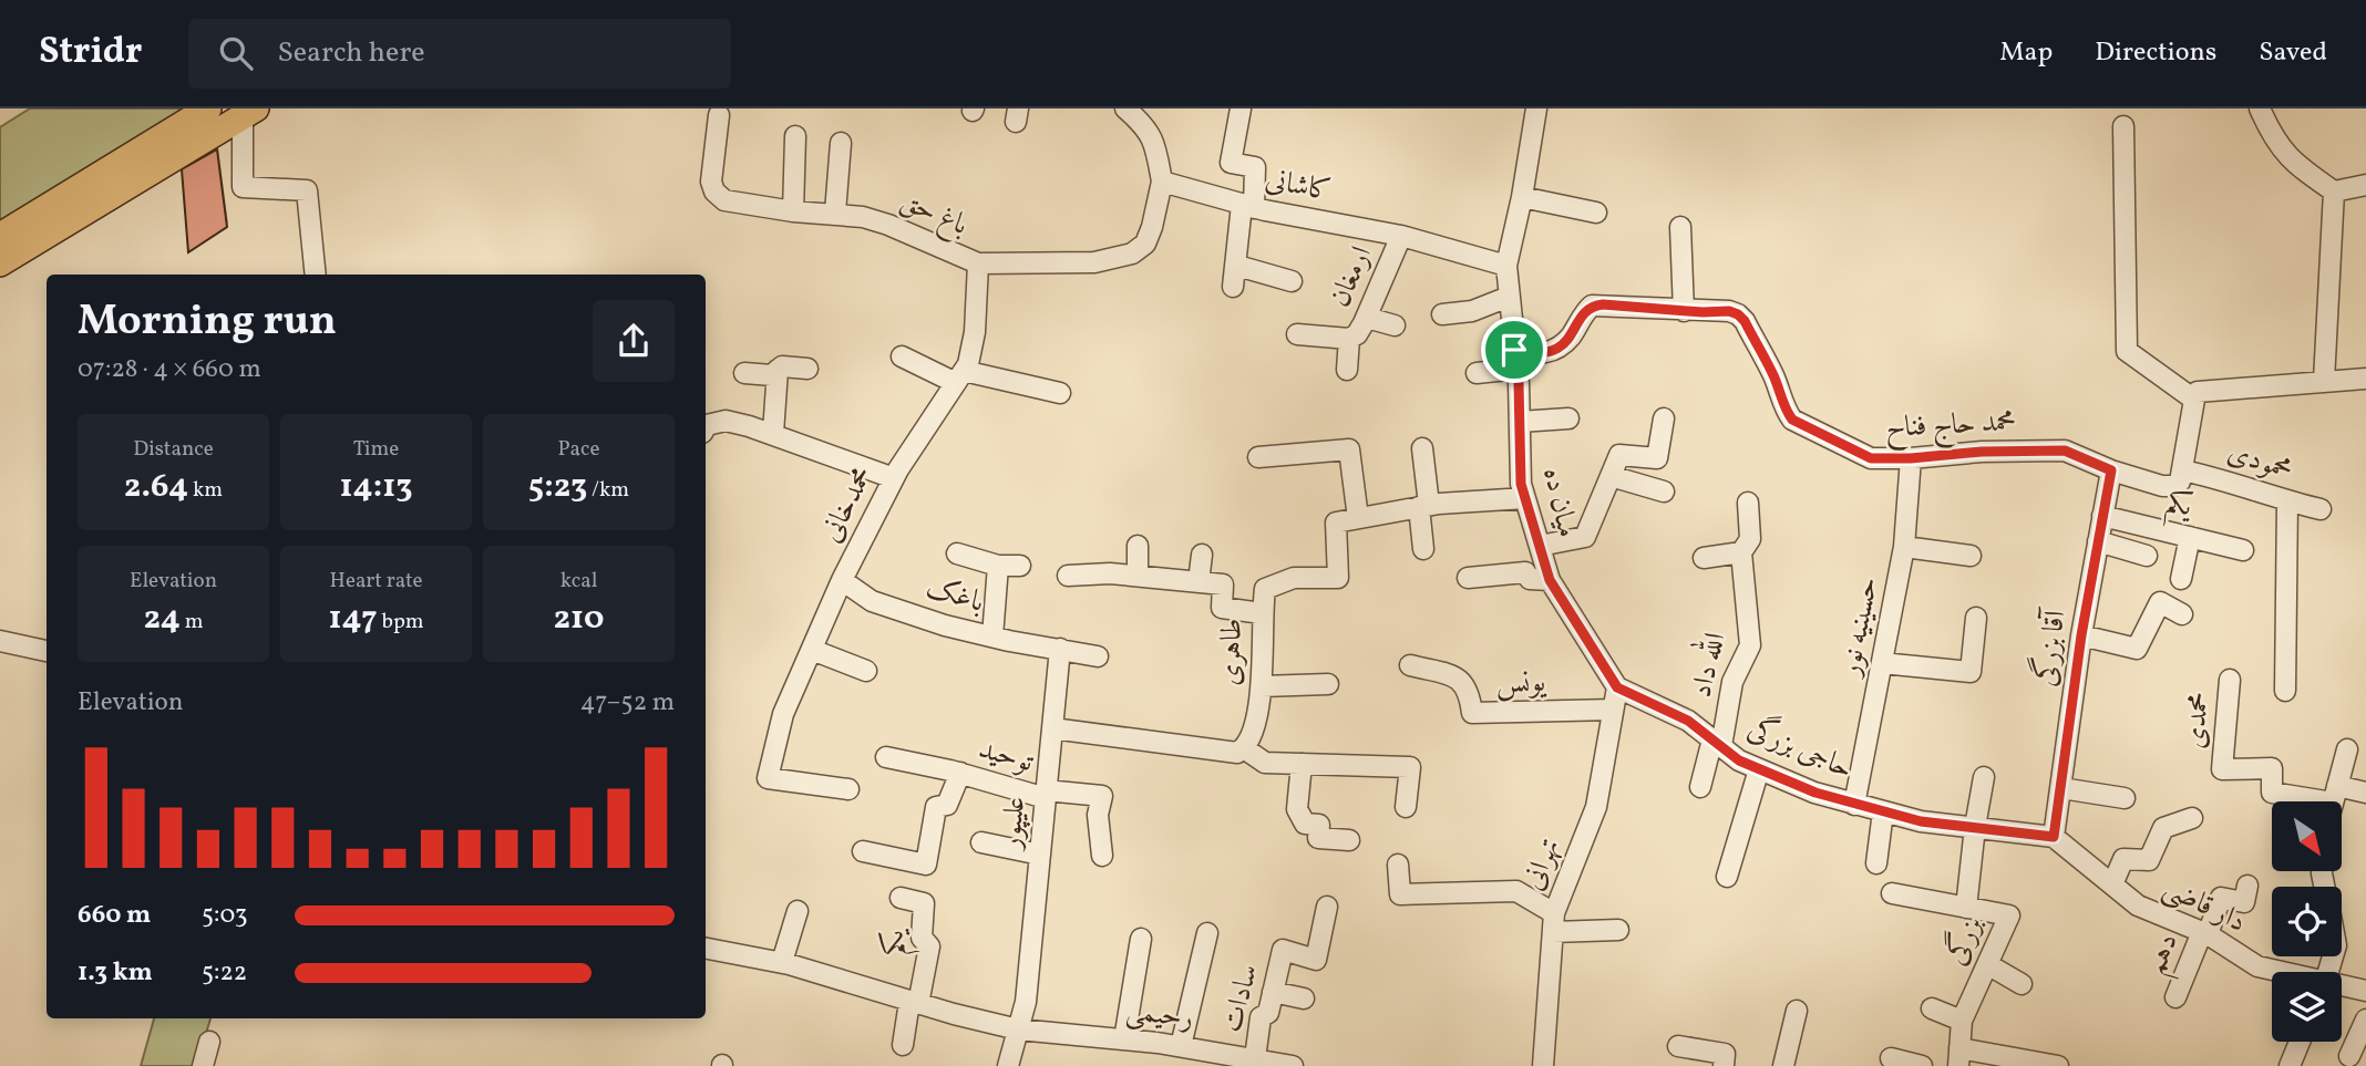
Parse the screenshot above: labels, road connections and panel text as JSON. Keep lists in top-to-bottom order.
{
  "streets": {
    "street": [
      "کاشانی",
      "باغ حق",
      "ارمغان",
      "محمد حاج فناح",
      "محمودی",
      "میان ده",
      "محمدخانی",
      "یکم",
      "باغک",
      "حسینیه نور",
      "آقا بزرگی",
      "طاهری",
      "الله داد",
      "یونس",
      "محمدی",
      "حاجی بزرگی",
      "توحید",
      "علیپور",
      "تهرانی",
      "دار قاضی",
      "بزرگی",
      "دهم",
      "سادات",
      "رحیمی"
    ]
  },
  "crossings": [
    ["کاشانی", "باغ حق"],
    ["کاشانی", "ارمغان"],
    ["کاشانی", "میان ده"],
    ["باغ حق", "محمدخانی"],
    ["محمد حاج فناح", "محمودی"],
    ["محمد حاج فناح", "میان ده"],
    ["محمد حاج فناح", "حسینیه نور"],
    ["محمد حاج فناح", "آقا بزرگی"],
    ["میان ده", "حاجی بزرگی"],
    ["میان ده", "تهرانی"],
    ["محمدخانی", "باغک"],
    ["یکم", "آقا بزرگی"],
    ["باغک", "علیپور"],
    ["حسینیه نور", "حاجی بزرگی"],
    ["آقا بزرگی", "حاجی بزرگی"],
    ["آقا بزرگی", "دار قاضی"],
    ["الله داد", "حاجی بزرگی"],
    ["یونس", "تهرانی"],
    ["حاجی بزرگی", "تهرانی"],
    ["حاجی بزرگی", "دار قاضی"],
    ["حاجی بزرگی", "بزرگی"],
    ["توحید", "علیپور"],
    ["علیپور", "رحیمی"],
    ["دار قاضی", "دهم"],
    ["سادات", "رحیمی"]
  ],
  "north": "bottom right",
  "page": {
    "header": "Stridr",
    "search": "Search here",
    "nav": ["Map", "Directions", "Saved"],
    "heading": ["Morning run", "07:28 · 4 × 660 m"],
    "stats": [
      ["Distance", "2.64 km"],
      ["Time", "14:13"],
      ["Pace", "5:23 /km"],
      ["Elevation", "24 m"],
      ["Heart rate", "147 bpm"],
      ["kcal", "210"]
    ],
    "chart": ["Elevation", "47–52 m"],
    "list": [
      {
        "name": "660 m",
        "note": "5:03"
      },
      {
        "name": "1.3 km",
        "note": "5:22"
      }
    ]
  }
}
